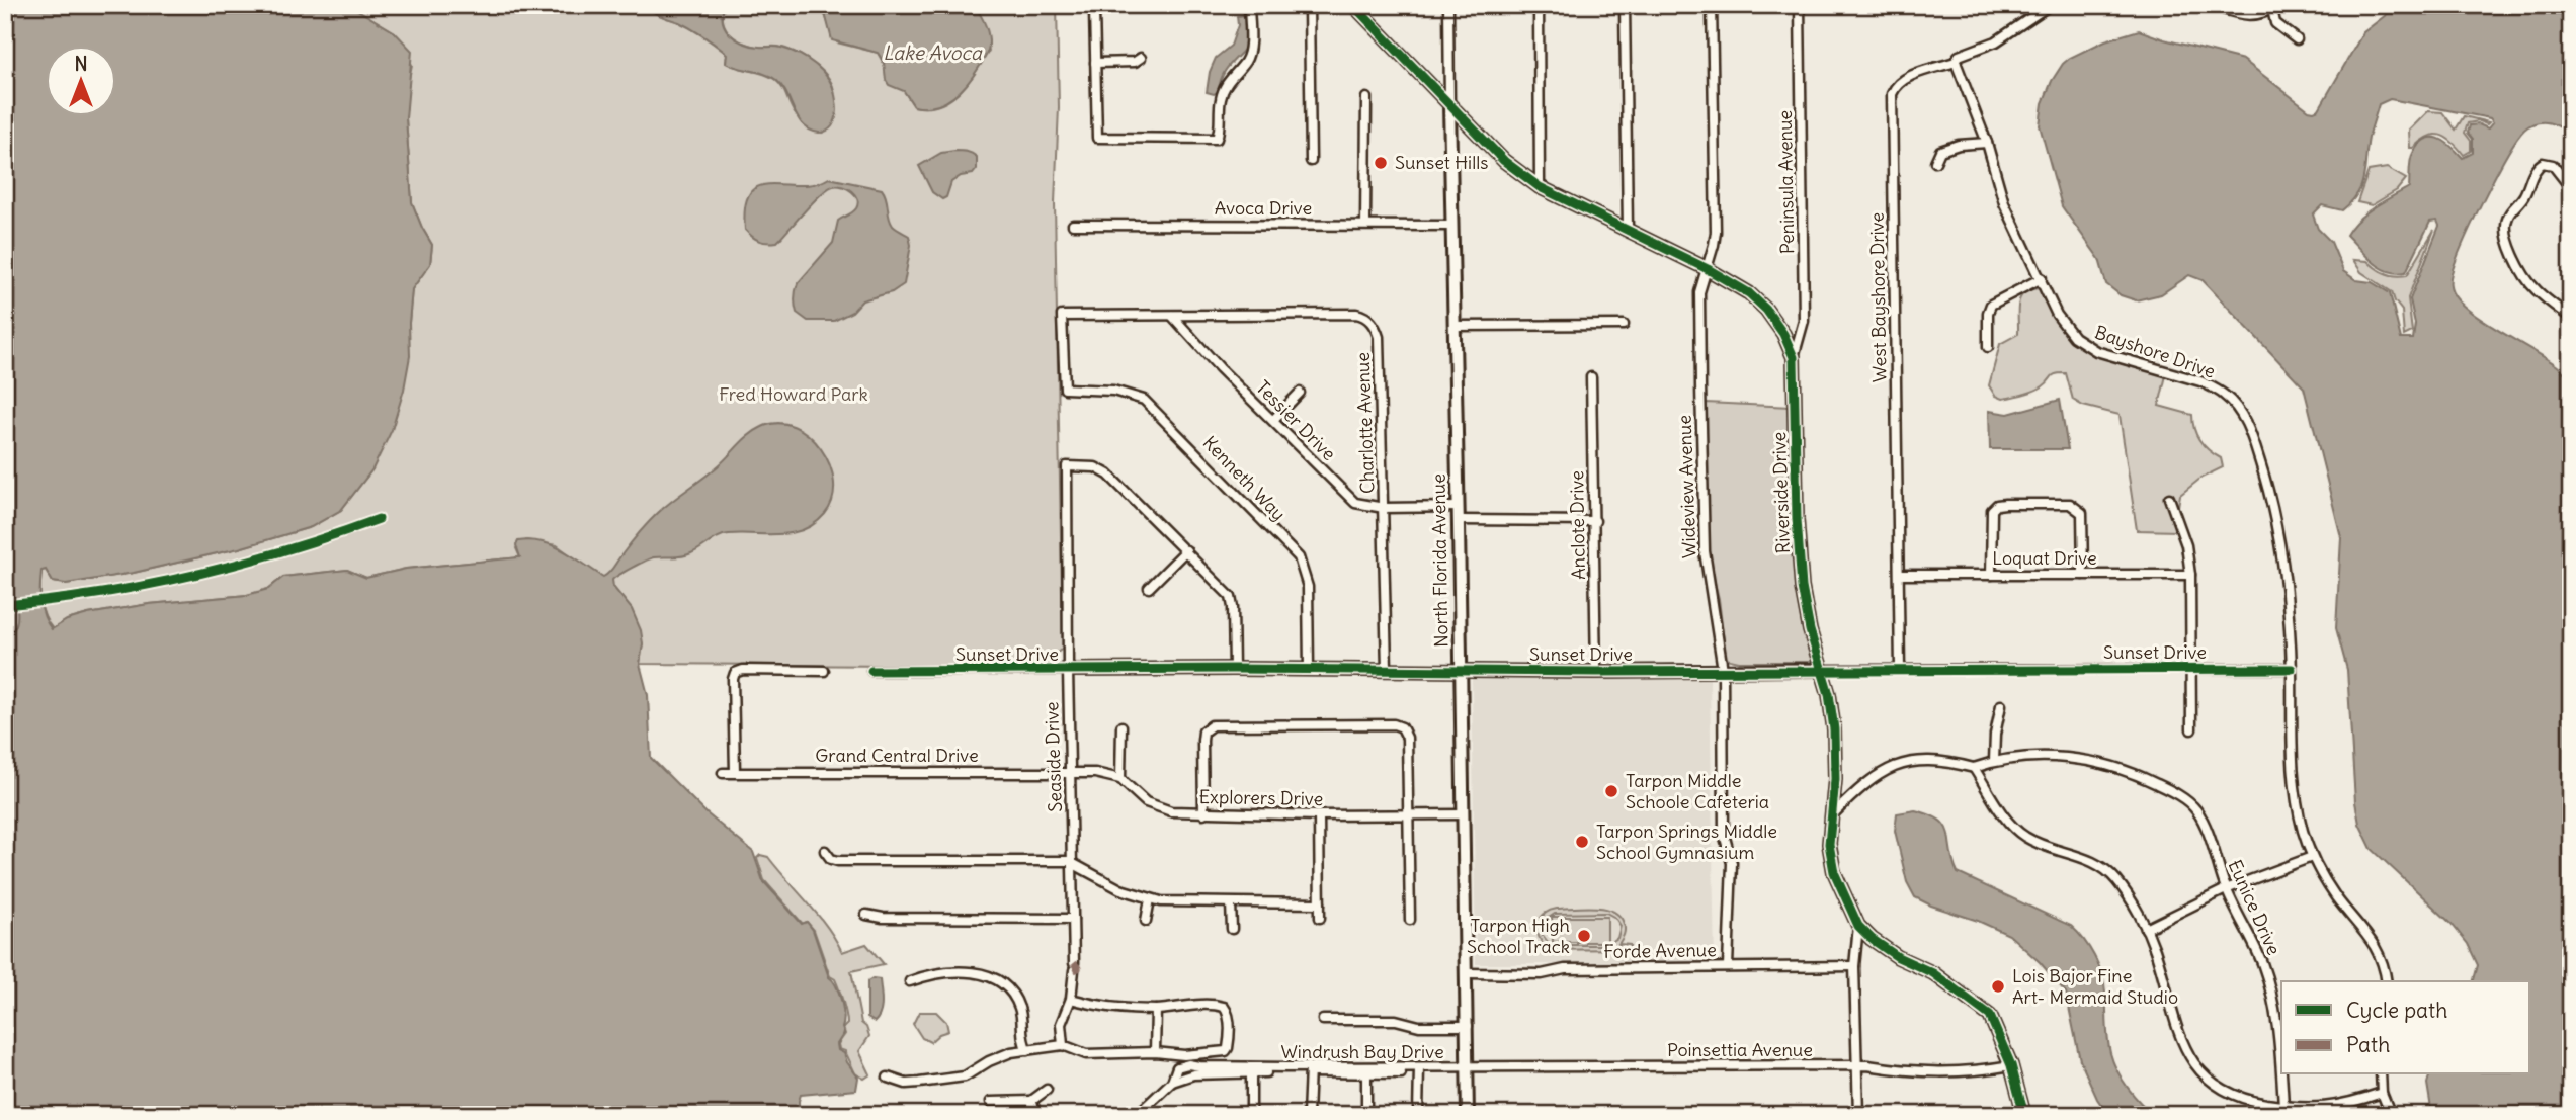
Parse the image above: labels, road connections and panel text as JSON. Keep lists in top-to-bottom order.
{
  "streets": {
    "street": [
      "Peninsula Avenue",
      "Avoca Drive",
      "West Bayshore Drive",
      "Bayshore Drive",
      "Tessier Drive",
      "Charlotte Avenue",
      "Kenneth Way",
      "Wideview Avenue",
      "Riverside Drive",
      "Anclote Drive",
      "Loquat Drive",
      "North Florida Avenue",
      "Sunset Drive",
      "Grand Central Drive",
      "Seaside Drive",
      "Explorers Drive",
      "Eunice Drive",
      "Forde Avenue",
      "Poinsettia Avenue",
      "Windrush Bay Drive"
    ]
  },
  "crossings": [
    ["Peninsula Avenue", "Riverside Drive"],
    ["Avoca Drive", "North Florida Avenue"],
    ["West Bayshore Drive", "Bayshore Drive"],
    ["West Bayshore Drive", "Loquat Drive"],
    ["West Bayshore Drive", "Sunset Drive"],
    ["Bayshore Drive", "Sunset Drive"],
    ["Tessier Drive", "Charlotte Avenue"],
    ["Tessier Drive", "North Florida Avenue"],
    ["Charlotte Avenue", "Kenneth Way"],
    ["Charlotte Avenue", "Sunset Drive"],
    ["Kenneth Way", "Sunset Drive"],
    ["Wideview Avenue", "Riverside Drive"],
    ["Wideview Avenue", "Sunset Drive"],
    ["Wideview Avenue", "Forde Avenue"],
    ["Riverside Drive", "North Florida Avenue"],
    ["Riverside Drive", "Sunset Drive"],
    ["Riverside Drive", "Poinsettia Avenue"],
    ["Anclote Drive", "Sunset Drive"],
    ["North Florida Avenue", "Sunset Drive"],
    ["North Florida Avenue", "Explorers Drive"],
    ["North Florida Avenue", "Forde Avenue"],
    ["North Florida Avenue", "Poinsettia Avenue"],
    ["North Florida Avenue", "Windrush Bay Drive"],
    ["Sunset Drive", "Seaside Drive"],
    ["Grand Central Drive", "Seaside Drive"],
    ["Poinsettia Avenue", "Windrush Bay Drive"]
  ],
  "water": ["Lake Avoca"],
  "parks": ["Fred Howard Park"],
  "places": [
    "Sunset Hills",
    "Tarpon Middle Schoole Cafeteria",
    "Tarpon Springs Middle School Gymnasium",
    "Tarpon High School Track",
    "Lois Bajor Fine Art- Mermaid Studio"
  ],
  "legend": ["Cycle path", "Path"],
  "north": "top"
}
